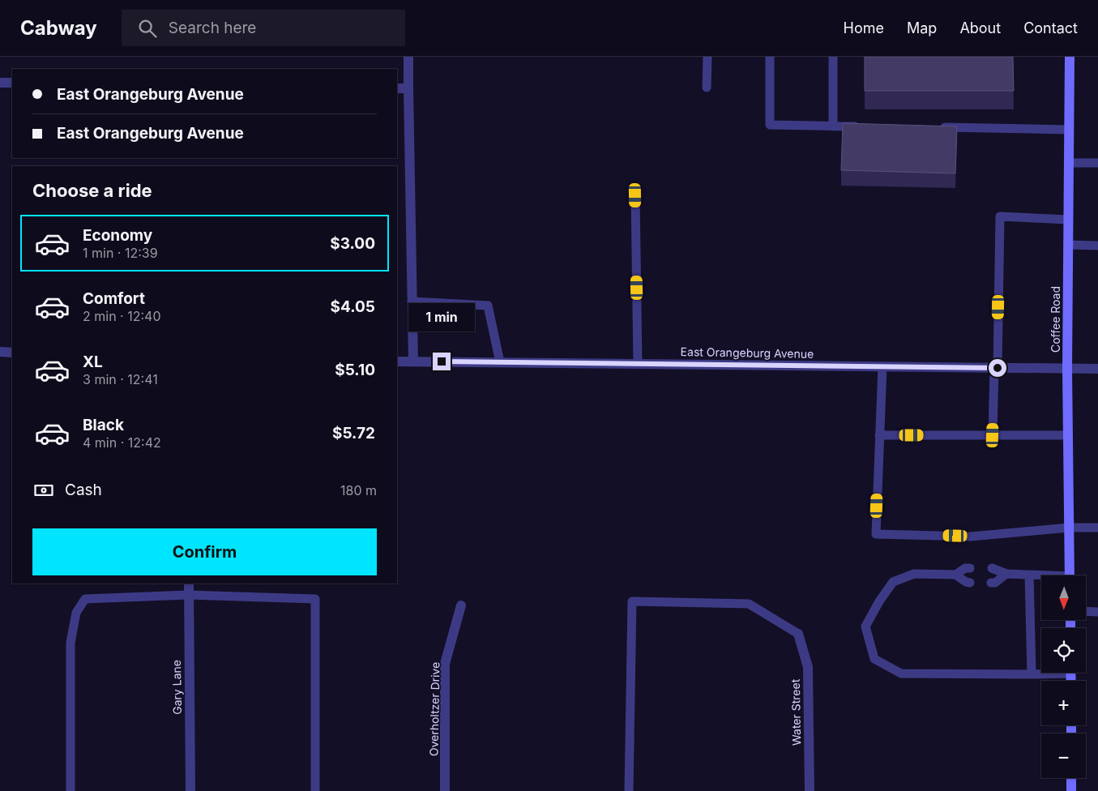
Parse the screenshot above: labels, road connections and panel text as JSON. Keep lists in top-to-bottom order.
{
  "streets": {
    "main road": ["Coffee Road"],
    "street": [
      "East Orangeburg Avenue",
      "Gary Lane",
      "Overholtzer Drive",
      "Water Street"
    ]
  },
  "crossings": [
    ["Coffee Road", "East Orangeburg Avenue"]
  ],
  "north": "bottom",
  "page": {
    "header": "Cabway",
    "search": "Search here",
    "nav": [
      "Home",
      "Map",
      "About",
      "Contact"
    ],
    "banner": ["East Orangeburg Avenue", "East Orangeburg Avenue"],
    "heading": "Choose a ride",
    "list": [
      {
        "name": "Economy",
        "note": "1 min · 12:39",
        "value": "$3.00"
      },
      {
        "name": "Comfort",
        "note": "2 min · 12:40",
        "value": "$4.05"
      },
      {
        "name": "XL",
        "note": "3 min · 12:41",
        "value": "$5.10"
      },
      {
        "name": "Black",
        "note": "4 min · 12:42",
        "value": "$5.72"
      }
    ],
    "bubble": "1 min",
    "pay": ["Cash", "180 m"],
    "buttons": "Confirm",
    "map_buttons": ["+", "−"]
  }
}
